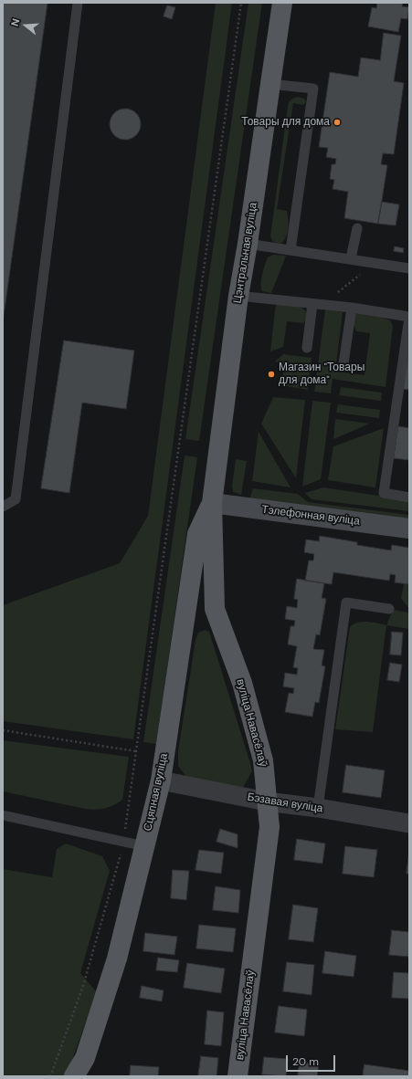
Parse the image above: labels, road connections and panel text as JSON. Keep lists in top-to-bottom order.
{
  "streets": {
    "main road": ["Цэнтральная вуліца", "вуліца Навасёлаў", "Сцяпная вуліца"],
    "street": ["Тэлефонная вуліца", "Бэзавая вуліца"]
  },
  "crossings": [
    ["Цэнтральная вуліца", "Тэлефонная вуліца"],
    ["Цэнтральная вуліца", "вуліца Навасёлаў"],
    ["Цэнтральная вуліца", "Сцяпная вуліца"],
    ["Тэлефонная вуліца", "вуліца Навасёлаў"],
    ["Тэлефонная вуліца", "Сцяпная вуліца"],
    ["вуліца Навасёлаў", "Сцяпная вуліца"],
    ["вуліца Навасёлаў", "Бэзавая вуліца"],
    ["Сцяпная вуліца", "Бэзавая вуліца"]
  ],
  "places": ["Товары для дома", "Магазин \"Товары для дома\""],
  "scale_bar": "20 m",
  "north": "left"
}
